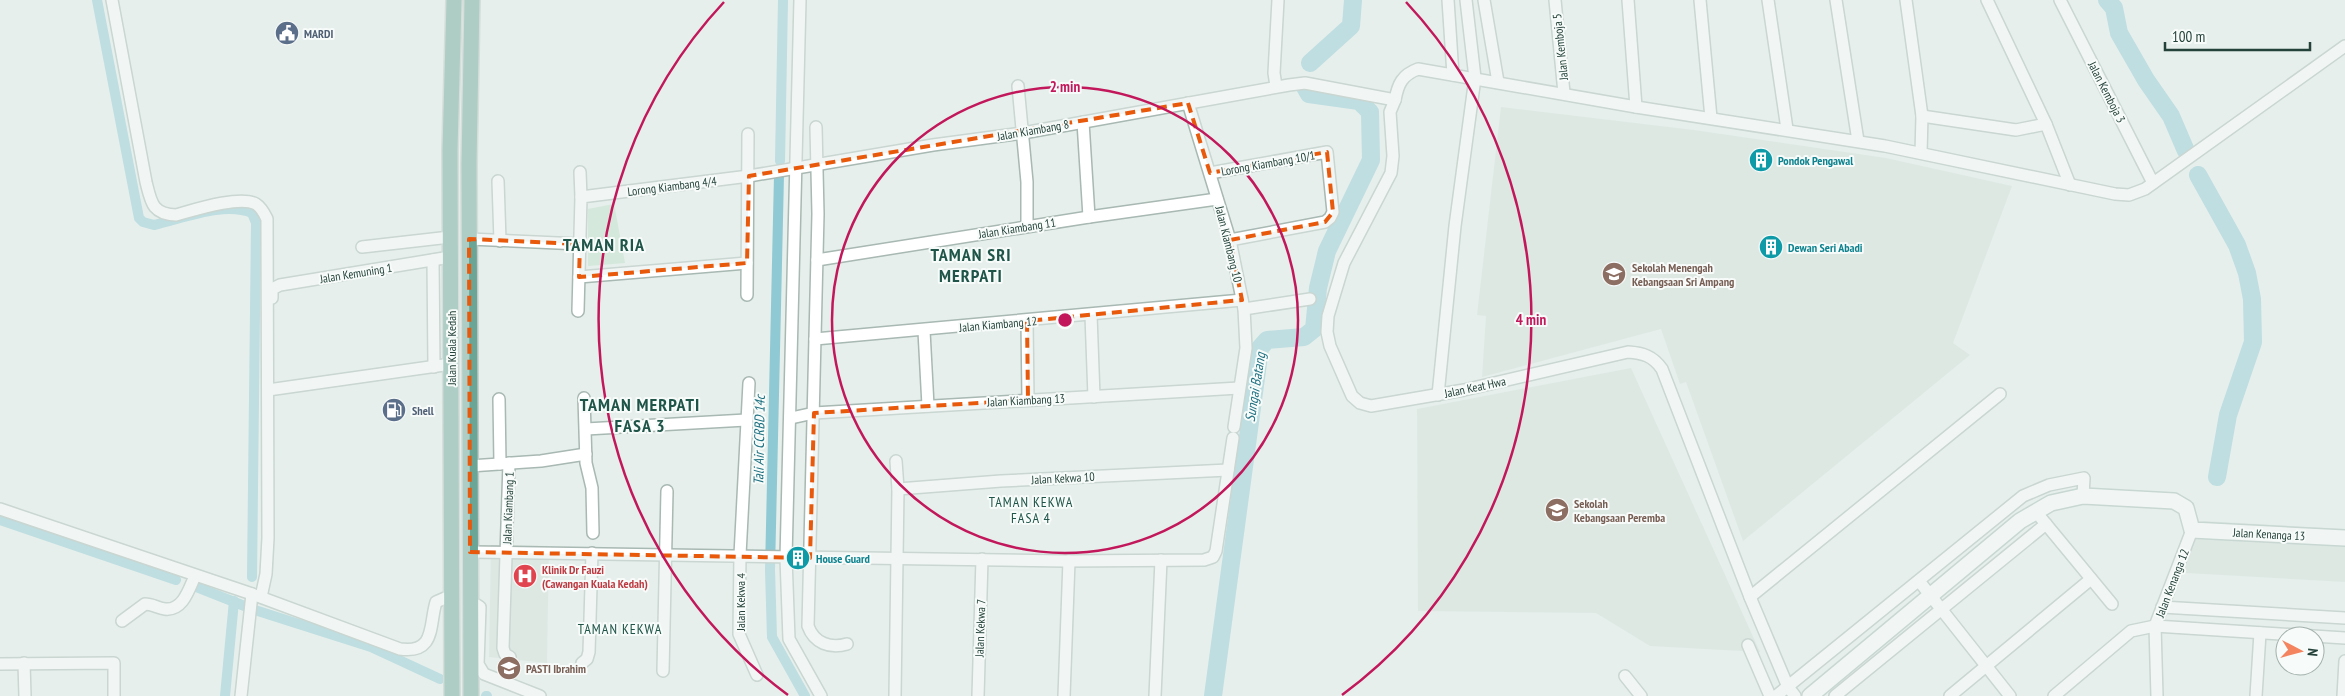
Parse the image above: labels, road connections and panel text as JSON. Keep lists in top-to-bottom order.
{
  "streets": {
    "main road": ["Jalan Kuala Kedah"],
    "street": [
      "Jalan Kemboja 5",
      "Jalan Kemboja 3",
      "Jalan Kiambang 8",
      "Lorong Kiambang 10/1",
      "Lorong Kiambang 4/4",
      "Jalan Kiambang 11",
      "Jalan Kiambang 10",
      "Jalan Kemuning 1",
      "Jalan Kiambang 12",
      "Jalan Keat Hwa",
      "Jalan Kiambang 13",
      "Jalan Kekwa 10",
      "Jalan Kiambang 1",
      "Jalan Kenanga 13",
      "Jalan Kenanga 12",
      "Jalan Kekwa 4",
      "Jalan Kekwa 7"
    ]
  },
  "crossings": [
    ["Jalan Kiambang 8", "Lorong Kiambang 4/4"],
    ["Jalan Kiambang 8", "Jalan Kiambang 10"],
    ["Jalan Kiambang 8", "Jalan Keat Hwa"],
    ["Lorong Kiambang 10/1", "Jalan Kiambang 10"],
    ["Jalan Kiambang 11", "Jalan Kiambang 10"],
    ["Jalan Kiambang 10", "Jalan Kiambang 12"],
    ["Jalan Kiambang 10", "Jalan Kiambang 13"],
    ["Jalan Kiambang 10", "Jalan Kekwa 10"],
    ["Jalan Kemuning 1", "Jalan Kuala Kedah"],
    ["Jalan Kenanga 13", "Jalan Kenanga 12"]
  ],
  "districts": [
    "TAMAN RIA",
    "TAMAN SRI MERPATI",
    "TAMAN MERPATI FASA 3",
    "TAMAN KEKWA FASA 4",
    "TAMAN KEKWA"
  ],
  "water": ["Sungai Batang", "Tali Air CCRBD 14c"],
  "places": {
    "public building": ["MARDI"],
    "building": ["Pondok Pengawal", "Dewan Seri Abadi", "House Guard"],
    "school or university": ["Sekolah Menengah Kebangsaan Sri Ampang", "Sekolah Kebangsaan Peremba", "PASTI Ibrahim"],
    "fuel station": ["Shell"],
    "hospital": ["Klinik Dr Fauzi (Cawangan Kuala Kedah)"]
  },
  "scale_bar": "100 m",
  "north": "right",
  "rings": ["2 min", "4 min"]
}
